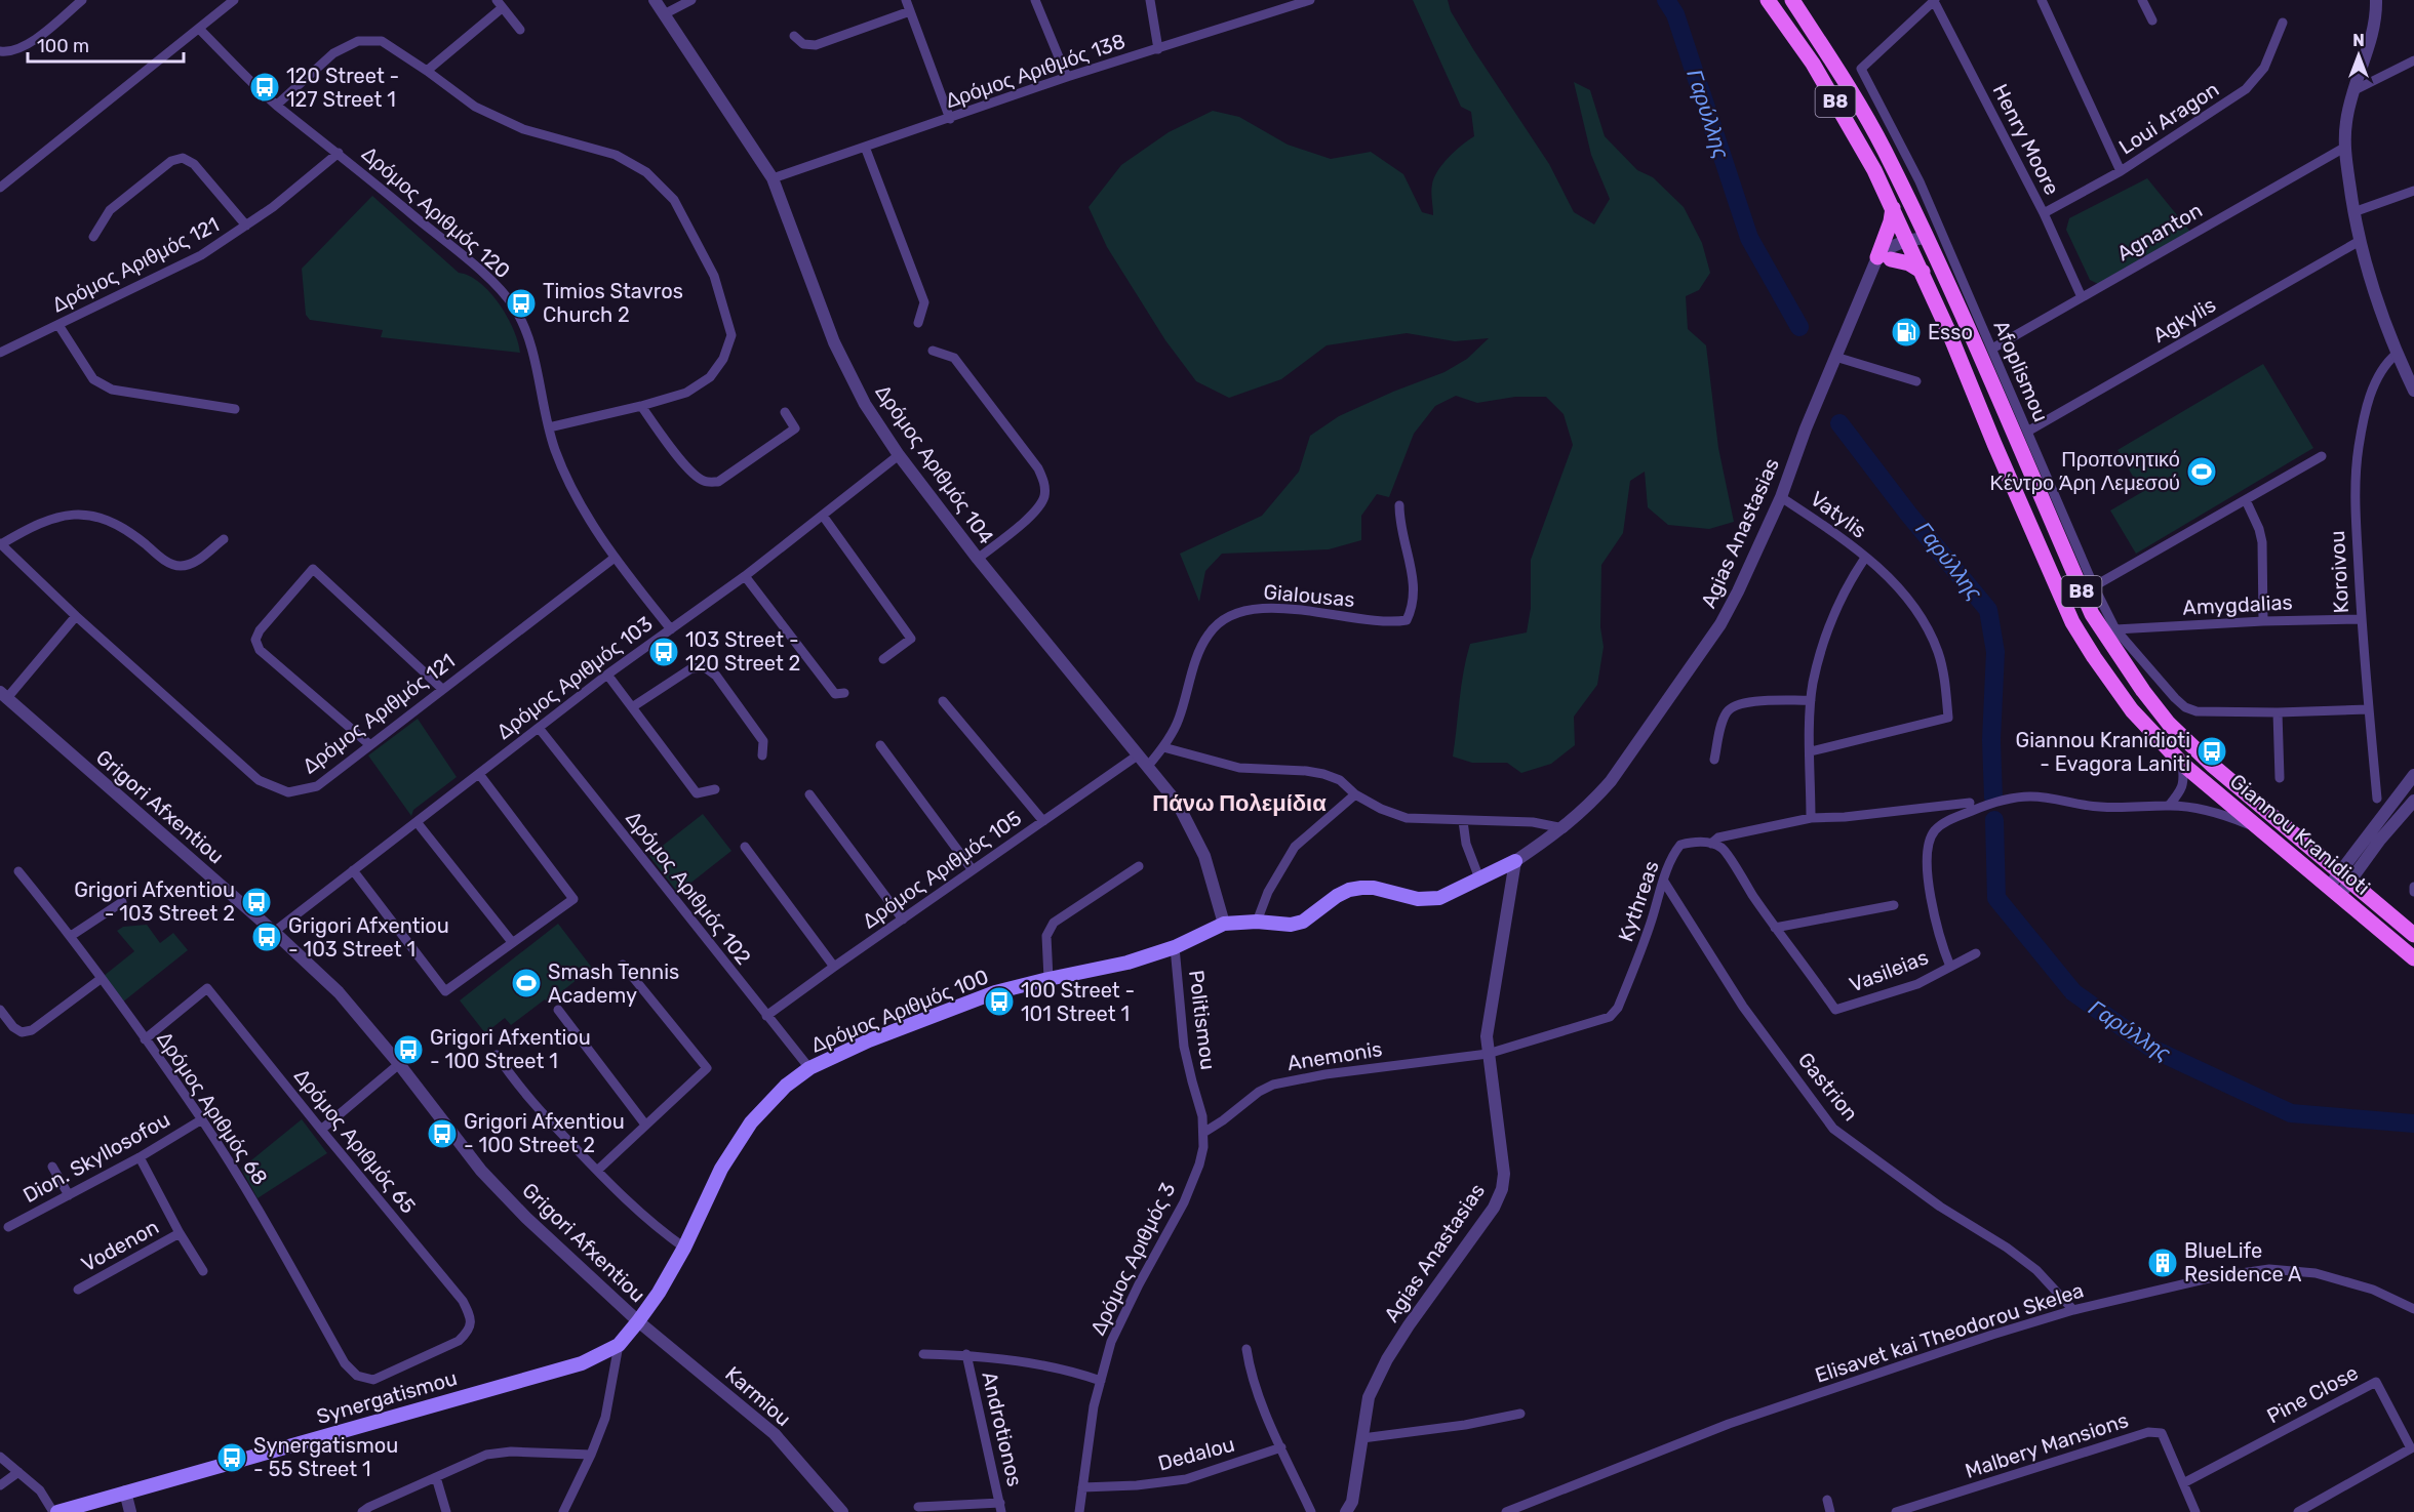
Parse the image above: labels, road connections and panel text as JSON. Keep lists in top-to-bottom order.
{
  "streets": {
    "main road": [
      "B8",
      "Agias Anastasias",
      "Giannou Kranidioti",
      "Δρόμος Αριθμός 100",
      "Synergatismou"
    ],
    "street": [
      "Δρόμος Αριθμός 138",
      "Loui Aragon",
      "Henry Moore",
      "Δρόμος Αριθμός 120",
      "Agnanton",
      "Δρόμος Αριθμός 121",
      "Agkylis",
      "Afoplismou",
      "Δρόμος Αριθμός 104",
      "Vatylis",
      "Koroivou",
      "Gialousas",
      "Amygdalias",
      "Δρόμος Αριθμός 103",
      "Grigori Afxentiou",
      "Δρόμος Αριθμός 105",
      "Δρόμος Αριθμός 102",
      "Kythreas",
      "Vasileias",
      "Politismou",
      "Anemonis",
      "Gastrion",
      "Δρόμος Αριθμός 68",
      "Δρόμος Αριθμός 65",
      "Dion. Skyllosofou",
      "Vodenon",
      "Δρόμος Αριθμός 3",
      "Elisavet kai Theodorou Skelea",
      "Pine Close",
      "Karmiou",
      "Androtionos",
      "Malbery Mansions",
      "Dedalou"
    ]
  },
  "crossings": [
    ["Δρόμος Αριθμός 138", "Δρόμος Αριθμός 104"],
    ["B8", "Giannou Kranidioti"],
    ["Loui Aragon", "Henry Moore"],
    ["Henry Moore", "Agnanton"],
    ["Henry Moore", "Afoplismou"],
    ["Δρόμος Αριθμός 120", "Δρόμος Αριθμός 121"],
    ["Δρόμος Αριθμός 120", "Δρόμος Αριθμός 103"],
    ["Agnanton", "Afoplismou"],
    ["Δρόμος Αριθμός 121", "Grigori Afxentiou"],
    ["Agkylis", "Afoplismou"],
    ["Afoplismou", "Koroivou"],
    ["Afoplismou", "Amygdalias"],
    ["Δρόμος Αριθμός 104", "Agias Anastasias"],
    ["Δρόμος Αριθμός 104", "Gialousas"],
    ["Δρόμος Αριθμός 104", "Δρόμος Αριθμός 103"],
    ["Δρόμος Αριθμός 104", "Δρόμος Αριθμός 105"],
    ["Δρόμος Αριθμός 104", "Δρόμος Αριθμός 100"],
    ["Vatylis", "Agias Anastasias"],
    ["Agias Anastasias", "Kythreas"],
    ["Agias Anastasias", "Δρόμος Αριθμός 100"],
    ["Agias Anastasias", "Anemonis"],
    ["Koroivou", "Amygdalias"],
    ["Δρόμος Αριθμός 103", "Grigori Afxentiou"],
    ["Δρόμος Αριθμός 103", "Δρόμος Αριθμός 102"],
    ["Grigori Afxentiou", "Δρόμος Αριθμός 100"],
    ["Grigori Afxentiou", "Karmiou"],
    ["Δρόμος Αριθμός 105", "Δρόμος Αριθμός 102"],
    ["Δρόμος Αριθμός 102", "Δρόμος Αριθμός 100"],
    ["Kythreas", "Anemonis"],
    ["Kythreas", "Gastrion"],
    ["Δρόμος Αριθμός 100", "Politismou"],
    ["Δρόμος Αριθμός 100", "Karmiou"],
    ["Δρόμος Αριθμός 100", "Synergatismou"],
    ["Politismou", "Anemonis"],
    ["Politismou", "Δρόμος Αριθμός 3"],
    ["Anemonis", "Δρόμος Αριθμός 3"],
    ["Gastrion", "Elisavet kai Theodorou Skelea"],
    ["Δρόμος Αριθμός 68", "Δρόμος Αριθμός 65"],
    ["Δρόμος Αριθμός 68", "Dion. Skyllosofou"],
    ["Δρόμος Αριθμός 3", "Dedalou"],
    ["Pine Close", "Malbery Mansions"]
  ],
  "districts": ["Πάνω Πολεμίδια"],
  "water": ["Γαρύλλης"],
  "places": {
    "bus stop": [
      "120 Street - 127 Street 1",
      "Timios Stavros Church 2",
      "103 Street - 120 Street 2",
      "Giannou Kranidioti - Evagora Laniti",
      "Grigori Afxentiou - 103 Street 2",
      "Grigori Afxentiou - 103 Street 1",
      "100 Street - 101 Street 1",
      "Grigori Afxentiou - 100 Street 1",
      "Grigori Afxentiou - 100 Street 2",
      "Synergatismou - 55 Street 1"
    ],
    "fuel station": ["Esso"],
    "sports": ["Προπονητικό Κέντρο Άρη Λεμεσού", "Smash Tennis Academy"],
    "building": ["BlueLife Residence A"]
  },
  "scale_bar": "100 m",
  "north": "top"
}
